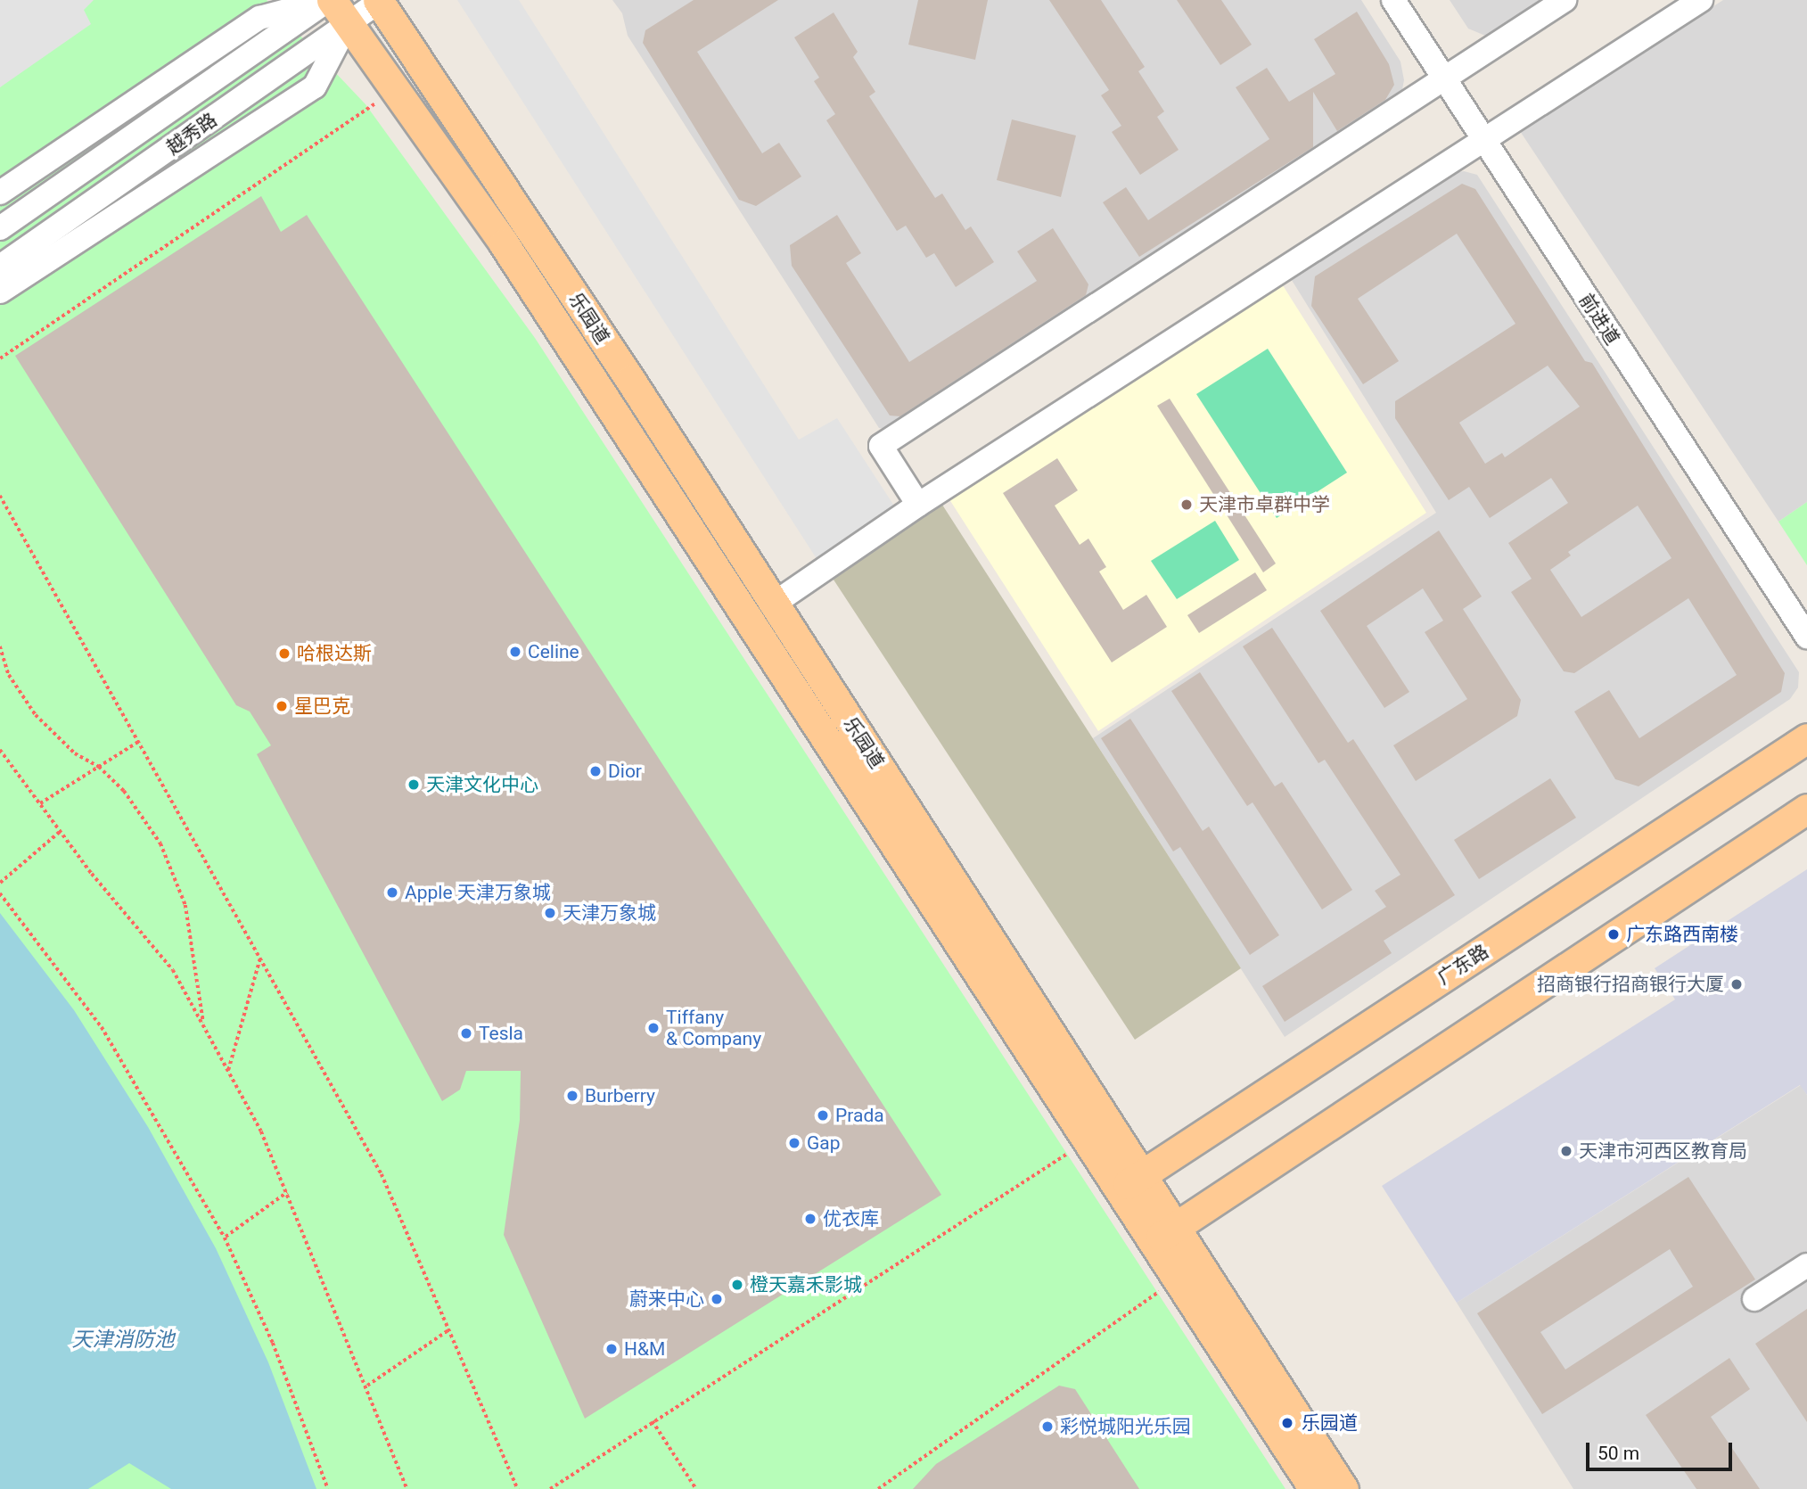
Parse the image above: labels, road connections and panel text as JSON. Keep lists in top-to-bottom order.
{
  "streets": {
    "main road": ["乐园道", "广东路"],
    "street": ["越秀路", "前进道"]
  },
  "crossings": [
    ["越秀路", "乐园道"],
    ["乐园道", "广东路"]
  ],
  "water": ["天津消防池"],
  "places": [
    "天津市卓群中学",
    "Celine",
    "哈根达斯",
    "星巴克",
    "Dior",
    "天津文化中心",
    "Apple 天津万象城",
    "天津万象城",
    "广东路西南楼",
    "招商银行招商银行大厦",
    "Tiffany & Company",
    "Tesla",
    "Burberry",
    "Prada",
    "Gap",
    "天津市河西区教育局",
    "优衣库",
    "橙天嘉禾影城",
    "蔚来中心",
    "H&M",
    "乐园道",
    "彩悦城阳光乐园"
  ],
  "scale_bar": "50 m"
}
